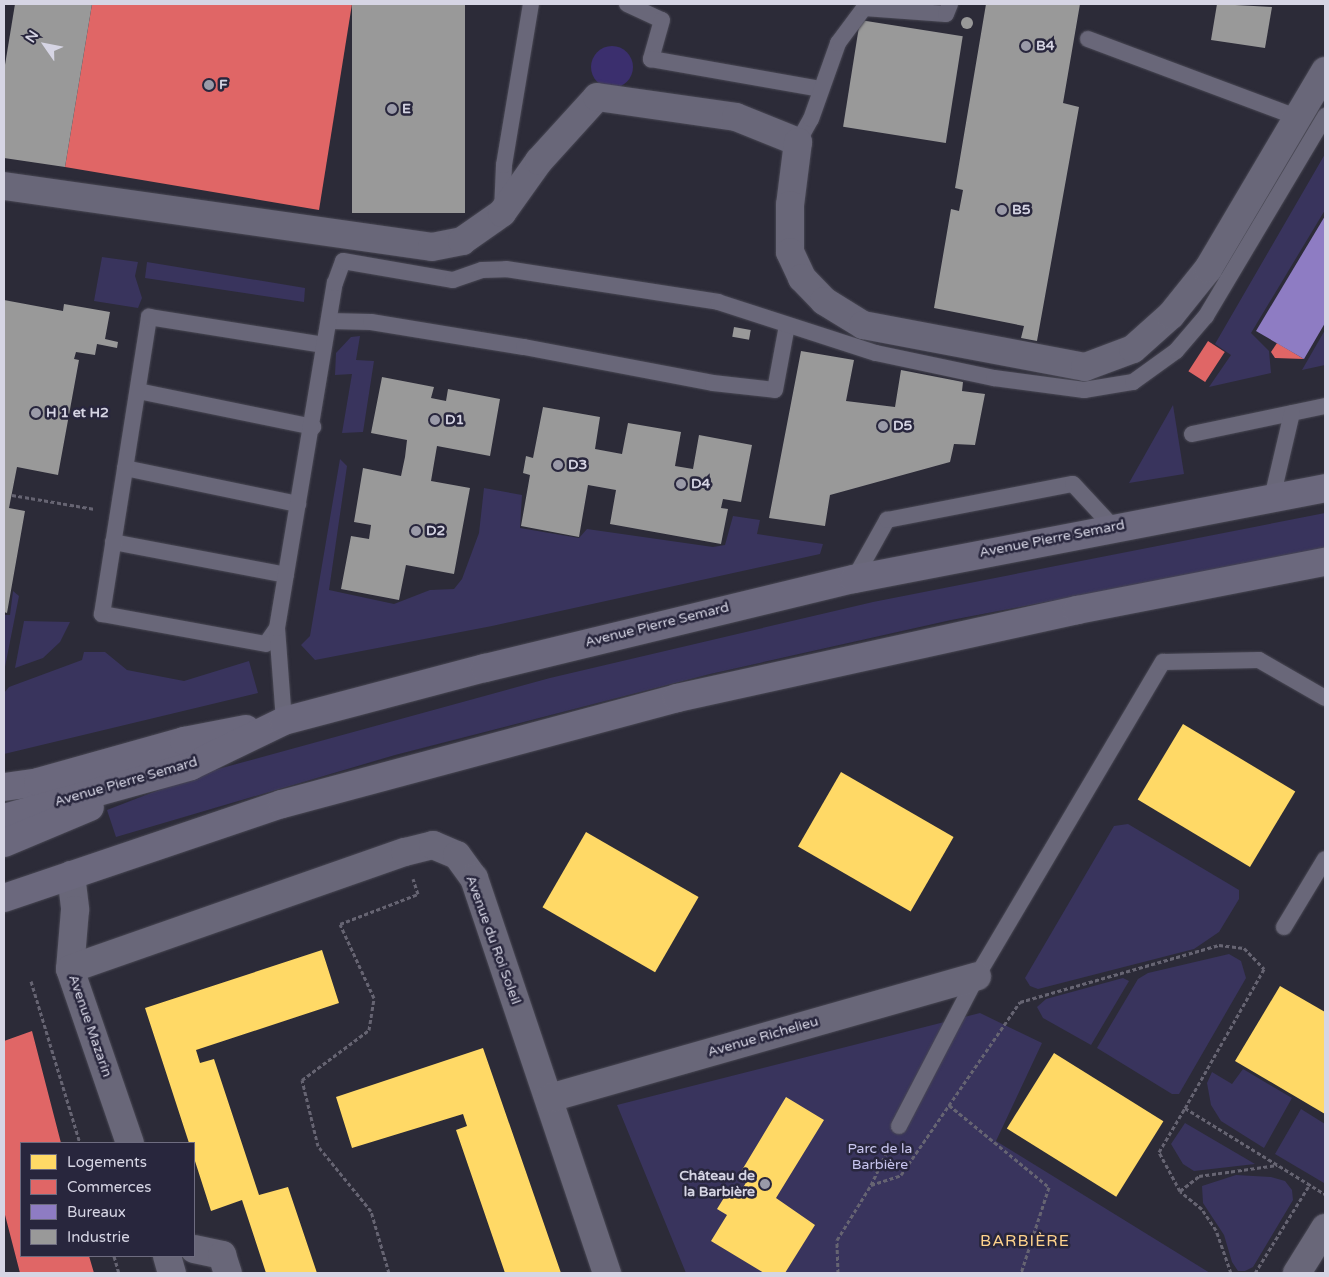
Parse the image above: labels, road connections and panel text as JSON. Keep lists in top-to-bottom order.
{
  "streets": {
    "main road": ["Avenue Pierre Semard"],
    "street": ["Avenue du Roi Soleil", "Avenue Mazarin", "Avenue Richelieu"]
  },
  "crossings": [
    ["Avenue du Roi Soleil", "Avenue Mazarin"],
    ["Avenue du Roi Soleil", "Avenue Richelieu"]
  ],
  "districts": ["BARBIÈRE"],
  "parks": ["Parc de la Barbière"],
  "places": [
    "B4",
    "F",
    "E",
    "B5",
    "H 1 et H2",
    "D1",
    "D5",
    "D3",
    "D4",
    "D2",
    "Château de la Barbière"
  ],
  "legend": [
    "Logements",
    "Commerces",
    "Bureaux",
    "Industrie"
  ],
  "north": "top left"
}
